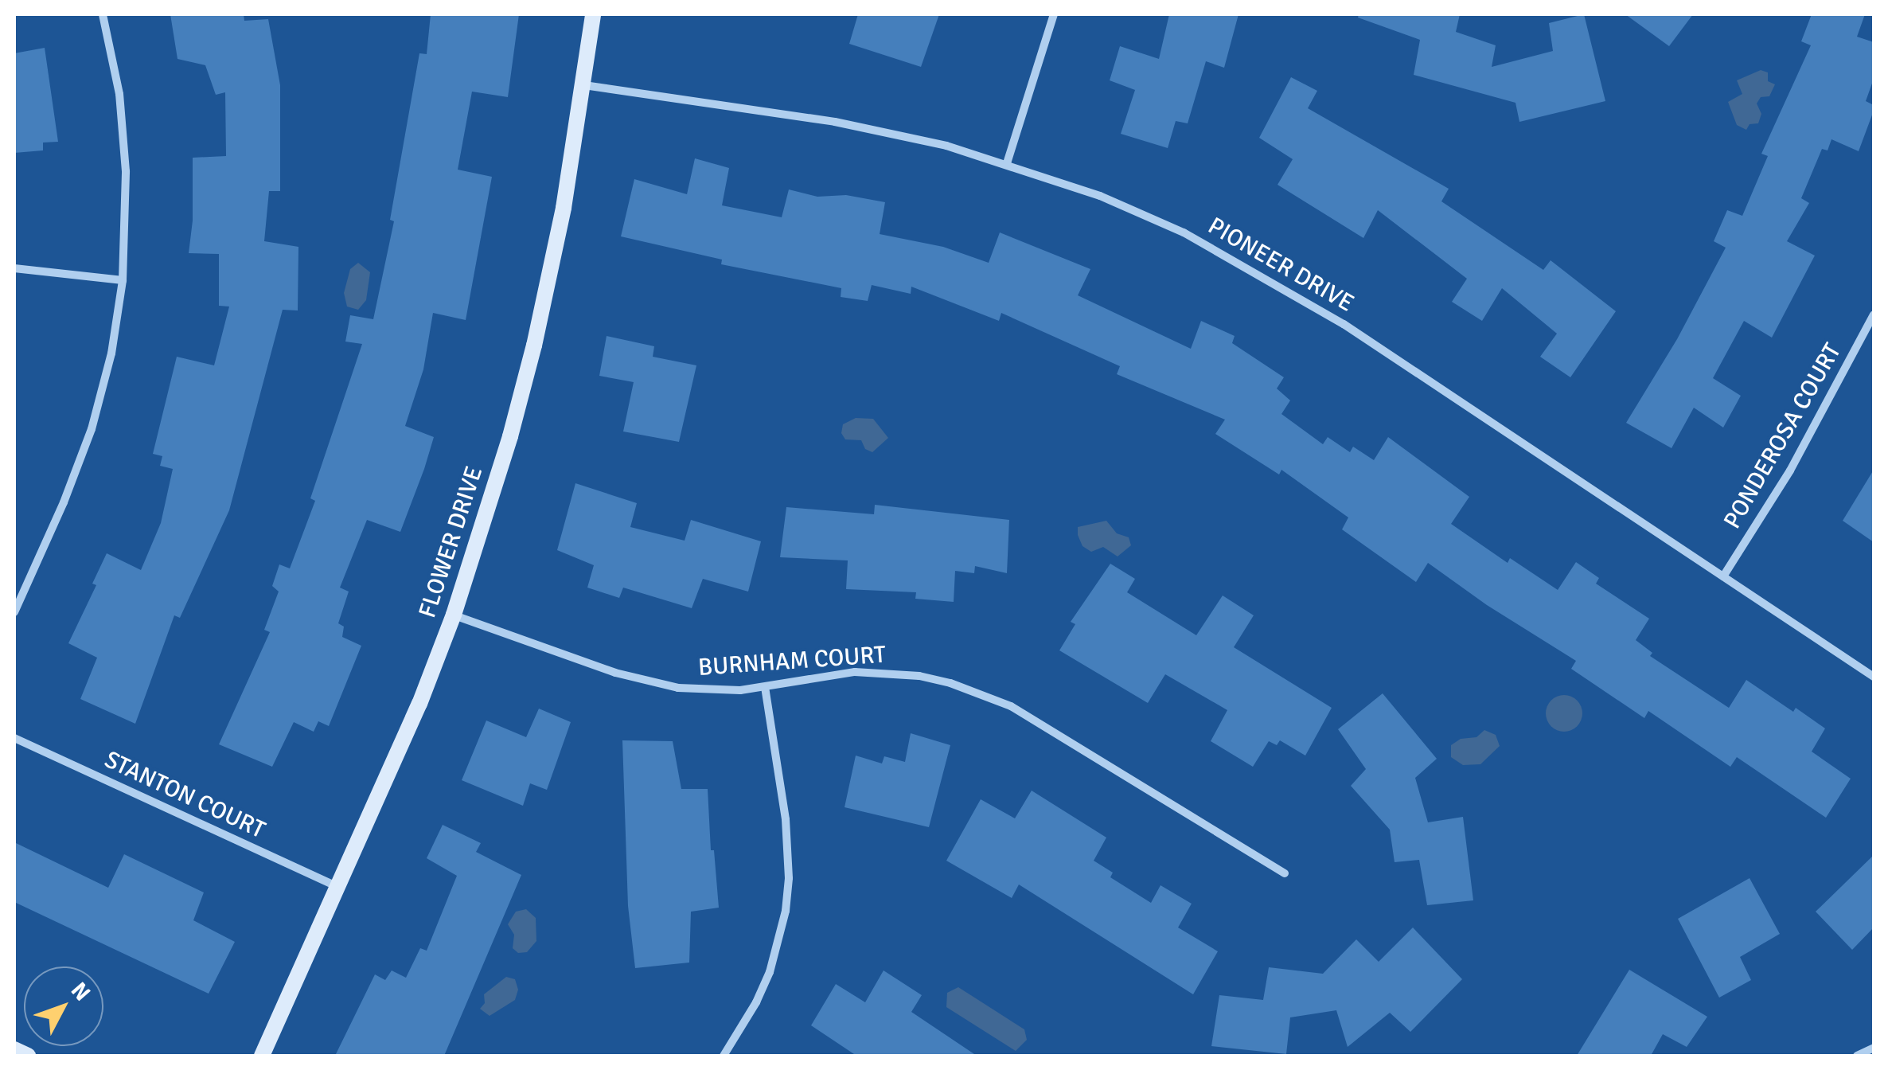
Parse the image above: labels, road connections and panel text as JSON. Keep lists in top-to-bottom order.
{
  "streets": {
    "street": [
      "PIONEER DRIVE",
      "PONDEROSA COURT",
      "FLOWER DRIVE",
      "BURNHAM COURT",
      "STANTON COURT"
    ]
  },
  "crossings": [
    ["PIONEER DRIVE", "PONDEROSA COURT"],
    ["PIONEER DRIVE", "FLOWER DRIVE"],
    ["FLOWER DRIVE", "BURNHAM COURT"],
    ["FLOWER DRIVE", "STANTON COURT"]
  ],
  "north": "top right"
}
